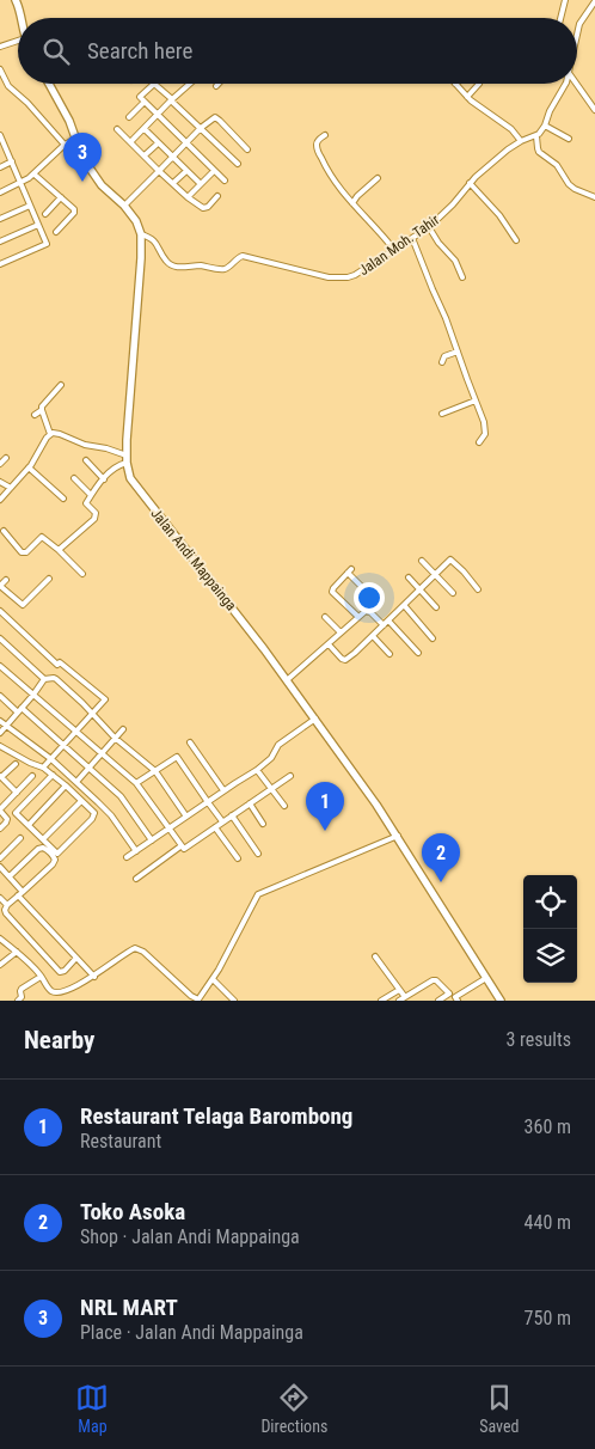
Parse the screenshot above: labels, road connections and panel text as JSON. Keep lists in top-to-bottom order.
{
  "streets": {
    "main road": ["Jalan Andi Mappainga"],
    "street": ["Jalan Moh. Tahir"]
  },
  "crossings": [
    ["Jalan Moh. Tahir", "Jalan Andi Mappainga"]
  ],
  "page": {
    "search": "Search here",
    "pins": ["3", "1", "2"],
    "heading": ["Nearby", "3 results"],
    "list": [
      {
        "mark": "1",
        "name": "Restaurant Telaga Barombong",
        "note": "Restaurant",
        "value": "360 m"
      },
      {
        "mark": "2",
        "name": "Toko Asoka",
        "note": "Shop · Jalan Andi Mappainga",
        "value": "440 m"
      },
      {
        "mark": "3",
        "name": "NRL MART",
        "note": "Place · Jalan Andi Mappainga",
        "value": "750 m"
      }
    ],
    "nav": ["Map", "Directions", "Saved"]
  }
}
